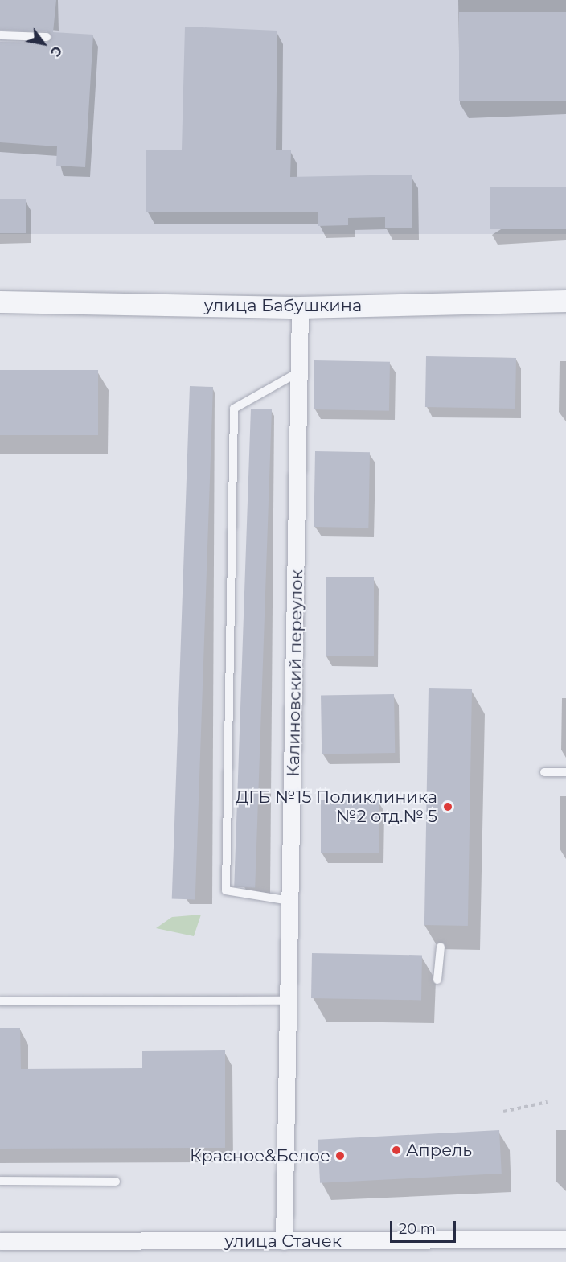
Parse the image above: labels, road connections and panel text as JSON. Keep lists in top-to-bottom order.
{
  "streets": {
    "street": ["улица Бабушкина", "Калиновский переулок", "улица Стачек"]
  },
  "crossings": [
    ["улица Бабушкина", "Калиновский переулок"],
    ["Калиновский переулок", "улица Стачек"]
  ],
  "places": ["ДГБ №15 Поликлиника №2 отд.№ 5", "Апрель", "Красное&Белое"],
  "scale_bar": "20 m",
  "north": "bottom right"
}
